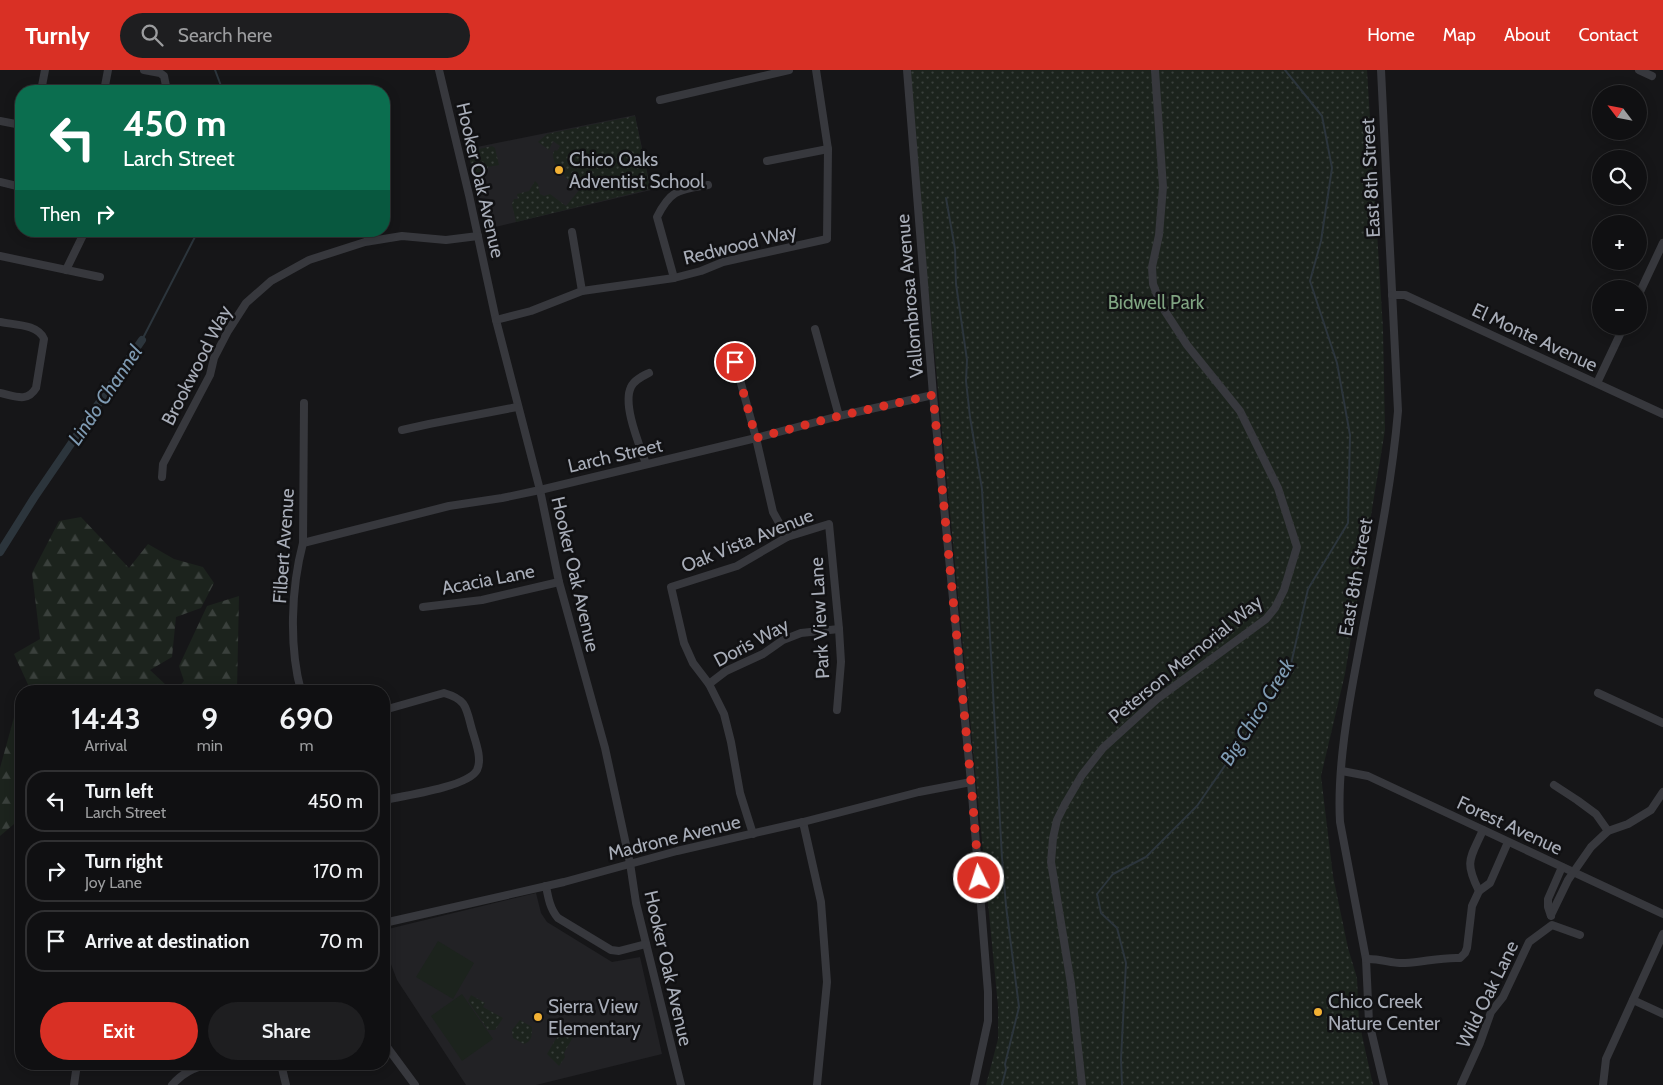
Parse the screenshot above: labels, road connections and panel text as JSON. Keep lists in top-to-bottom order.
{
  "streets": {
    "street": [
      "East 8th Street",
      "Hooker Oak Avenue",
      "Redwood Way",
      "Vallombrosa Avenue",
      "El Monte Avenue",
      "Brookwood Way",
      "Larch Street",
      "Oak Vista Avenue",
      "Filbert Avenue",
      "Acacia Lane",
      "Park View Lane",
      "Doris Way",
      "Peterson Memorial Way",
      "Forest Avenue",
      "Madrone Avenue",
      "Wild Oak Lane"
    ]
  },
  "crossings": [
    ["East 8th Street", "El Monte Avenue"],
    ["East 8th Street", "Forest Avenue"],
    ["Hooker Oak Avenue", "Redwood Way"],
    ["Hooker Oak Avenue", "Brookwood Way"],
    ["Hooker Oak Avenue", "Larch Street"],
    ["Hooker Oak Avenue", "Acacia Lane"],
    ["Hooker Oak Avenue", "Madrone Avenue"],
    ["Vallombrosa Avenue", "Larch Street"],
    ["Vallombrosa Avenue", "Madrone Avenue"],
    ["Larch Street", "Filbert Avenue"],
    ["Oak Vista Avenue", "Park View Lane"],
    ["Oak Vista Avenue", "Doris Way"],
    ["Oak Vista Avenue", "Madrone Avenue"],
    ["Park View Lane", "Doris Way"]
  ],
  "water": ["Lindo Channel", "Big Chico Creek"],
  "parks": ["Bidwell Park"],
  "places": ["Chico Oaks Adventist School", "Chico Creek Nature Center", "Sierra View Elementary"],
  "north": "top left",
  "page": {
    "header": "Turnly",
    "search": "Search here",
    "nav": [
      "Home",
      "Map",
      "About",
      "Contact"
    ],
    "map_buttons": ["+", "−"],
    "turn": ["450 m", "Larch Street"],
    "then": "Then",
    "eta": [
      "14:43",
      "Arrival",
      "9",
      "min",
      "690",
      "m"
    ],
    "list": [
      {
        "name": "Turn left",
        "note": "Larch Street",
        "value": "450 m"
      },
      {
        "name": "Turn right",
        "note": "Joy Lane",
        "value": "170 m"
      },
      {
        "name": "Arrive at destination",
        "value": "70 m"
      }
    ],
    "buttons": ["Exit", "Share"]
  }
}
